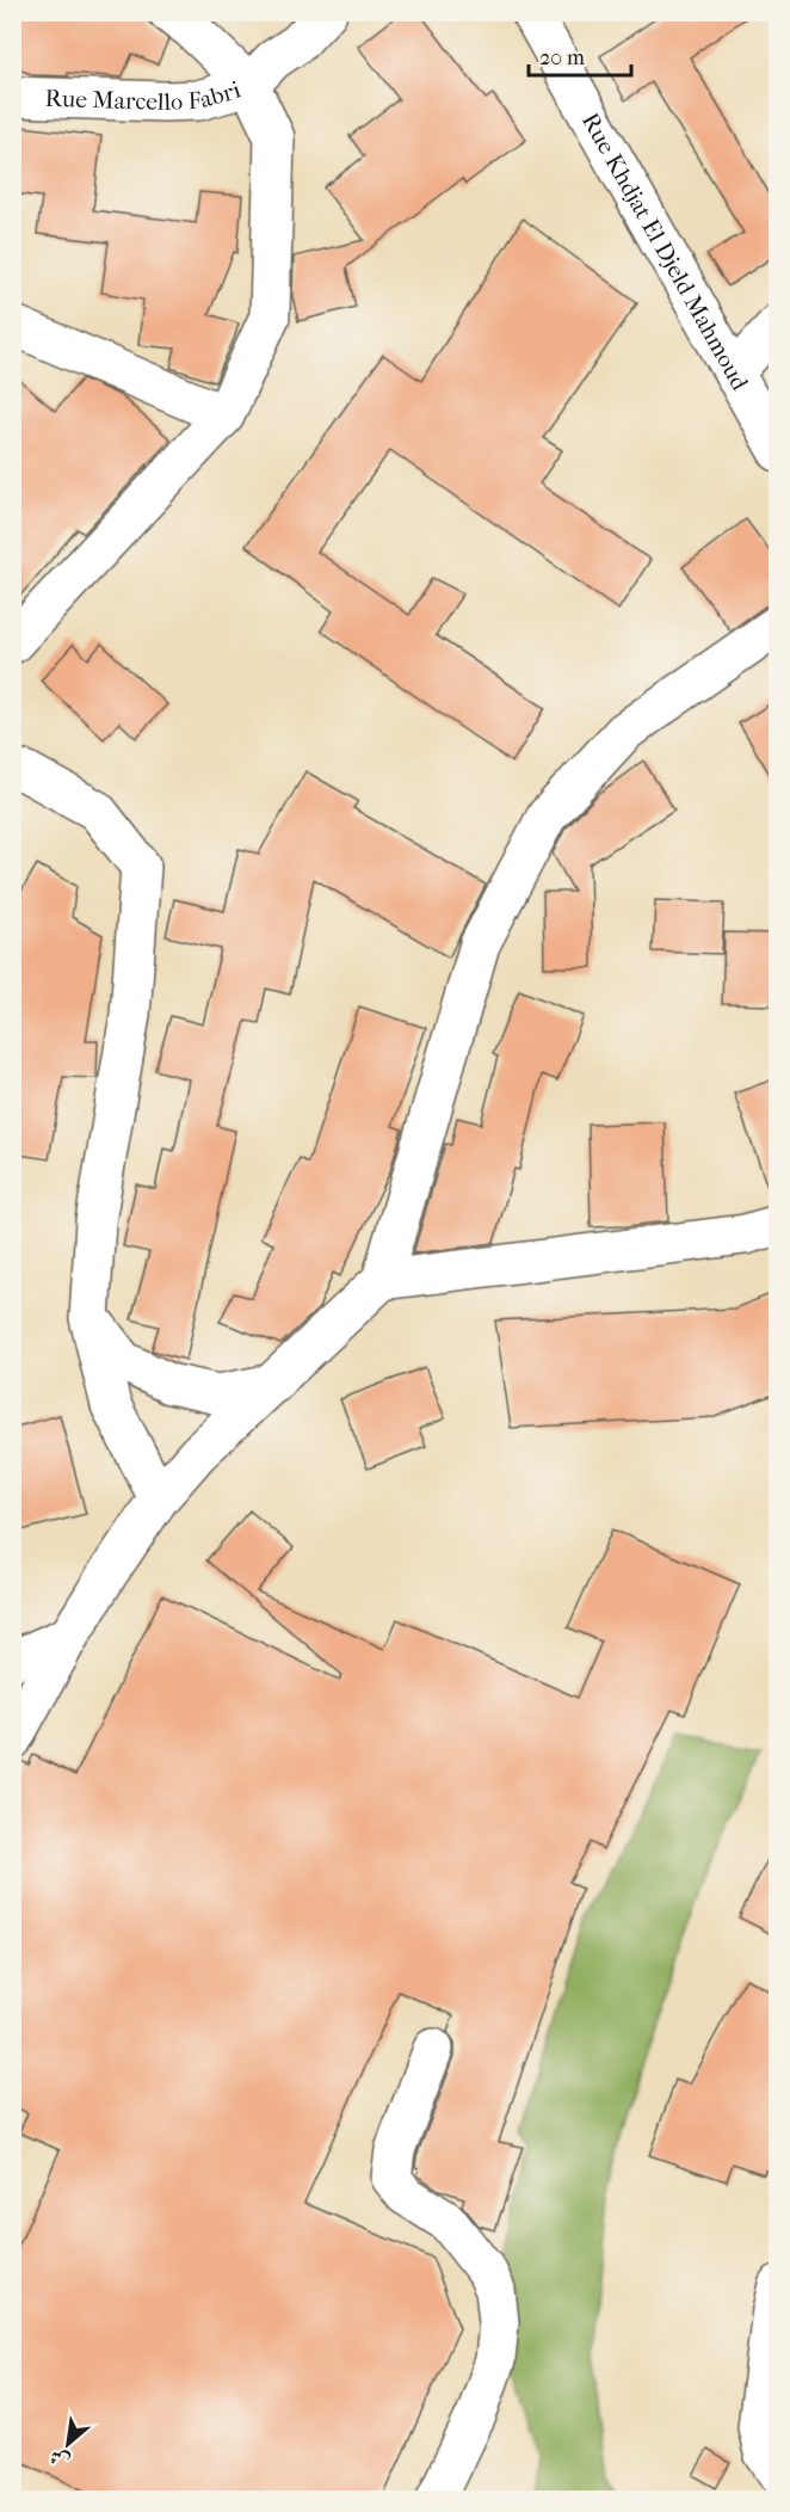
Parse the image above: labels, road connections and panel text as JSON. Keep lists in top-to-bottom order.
{
  "streets": {
    "street": ["Rue Marcello Fabri", "Rue Khdjat El Djeld Mahmoud"]
  },
  "scale_bar": "20 m",
  "north": "bottom left"
}
